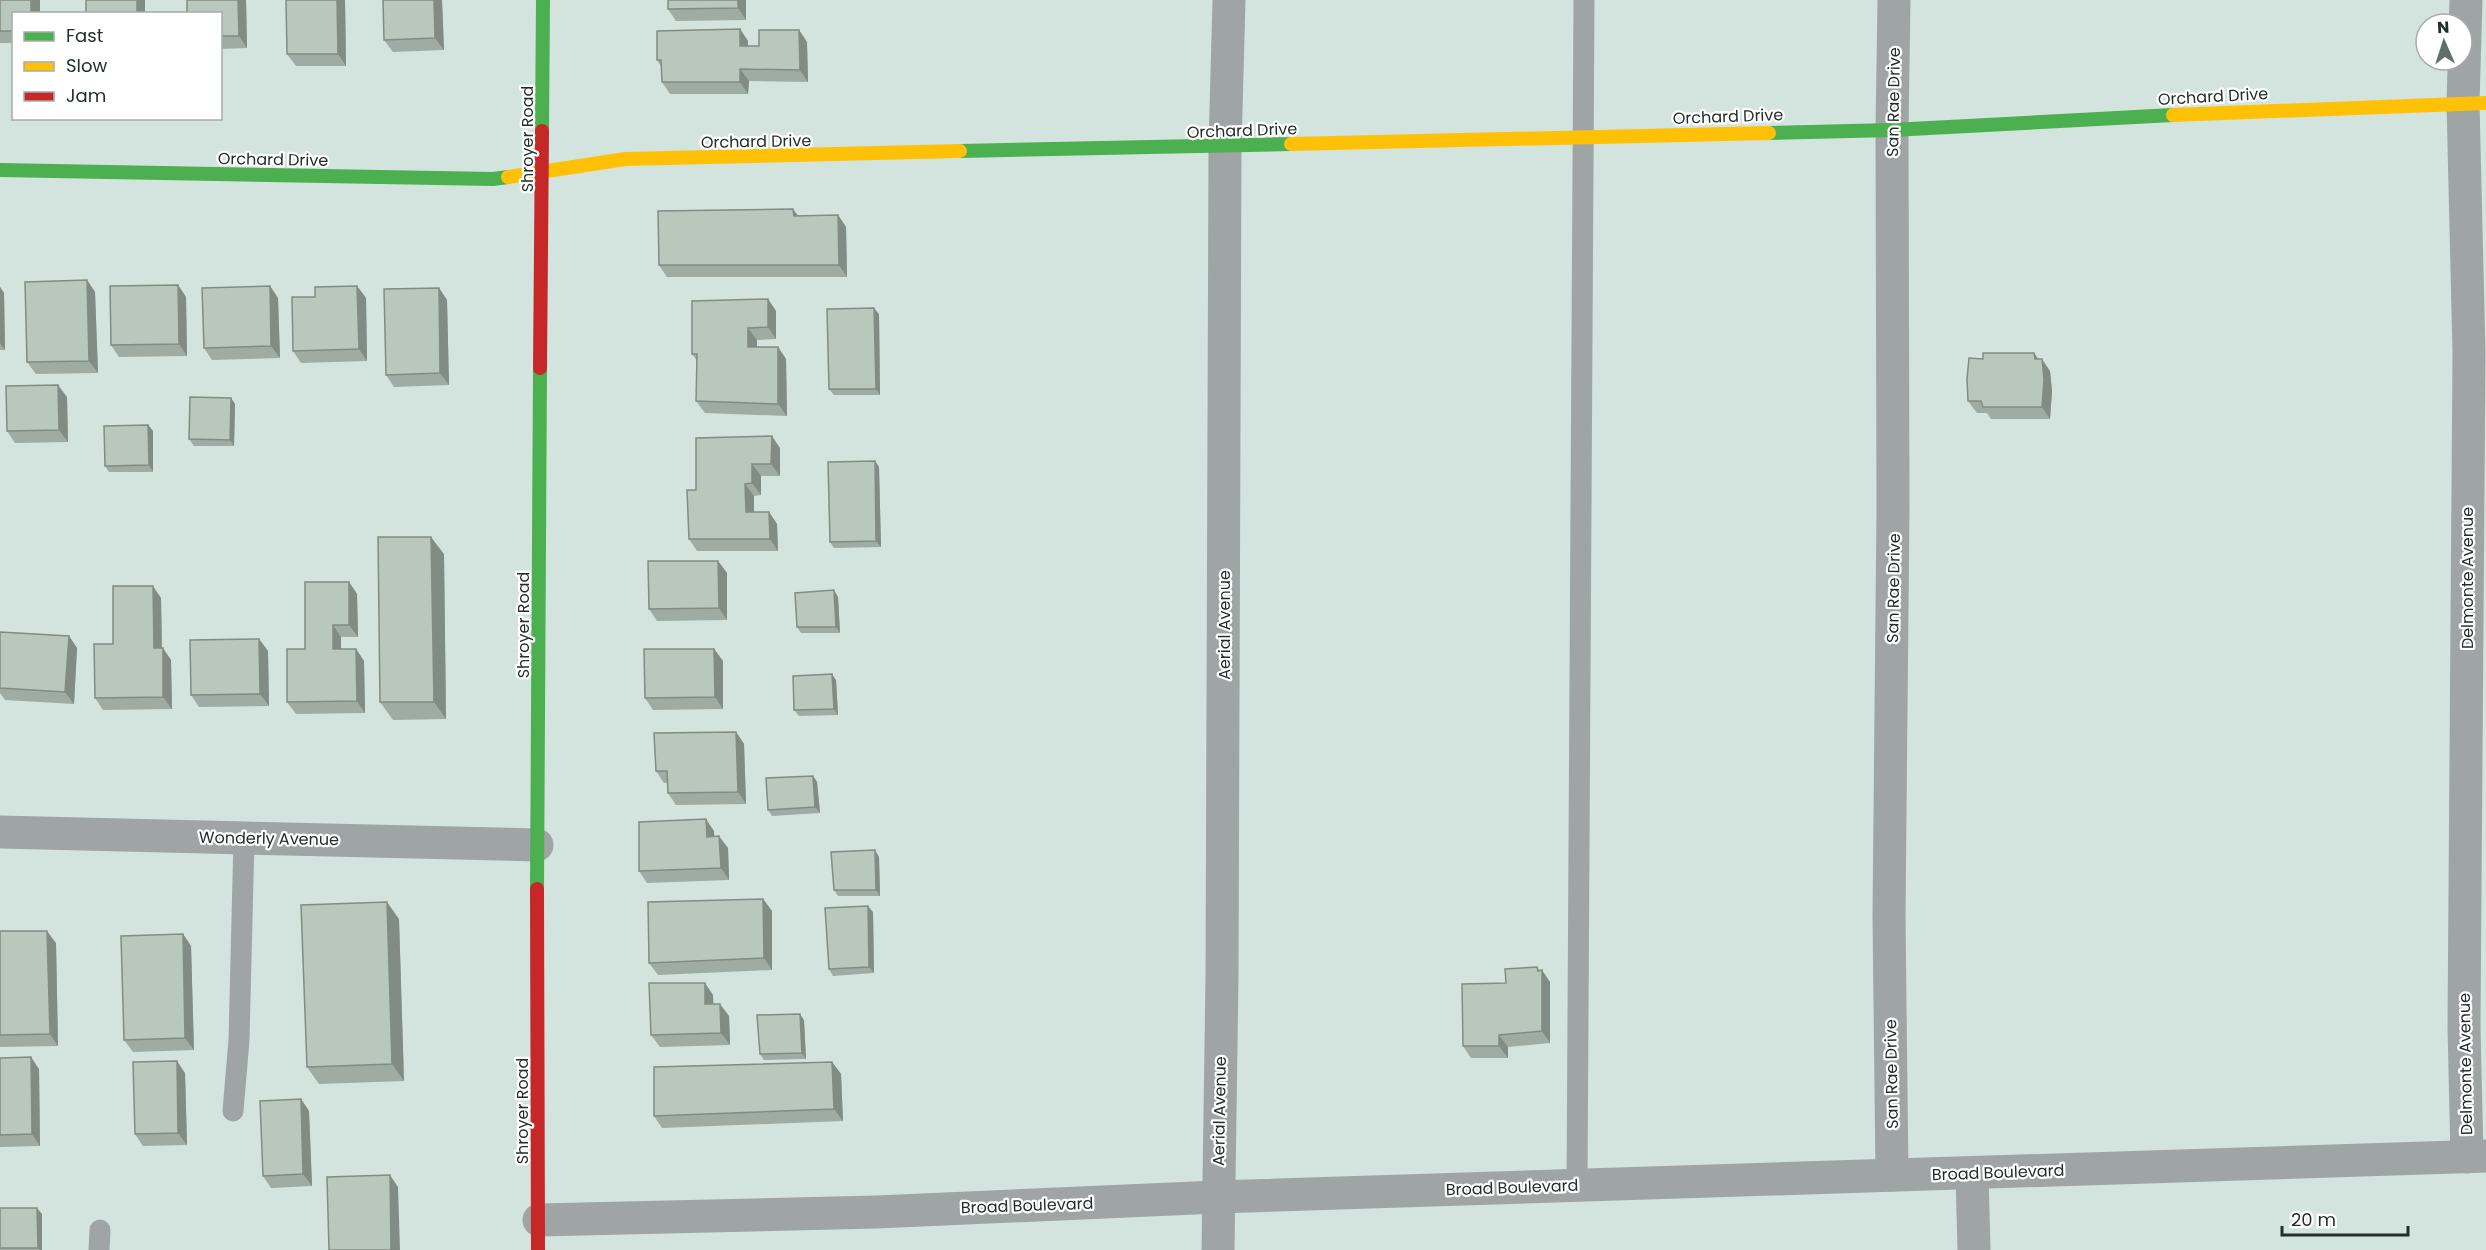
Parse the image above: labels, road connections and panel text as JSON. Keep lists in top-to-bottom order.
{
  "streets": {
    "street": [
      "Orchard Drive",
      "San Rae Drive",
      "Shroyer Road",
      "Delmonte Avenue",
      "Aerial Avenue",
      "Wonderly Avenue",
      "Broad Boulevard"
    ]
  },
  "crossings": [
    ["Orchard Drive", "San Rae Drive"],
    ["Orchard Drive", "Shroyer Road"],
    ["Orchard Drive", "Delmonte Avenue"],
    ["Orchard Drive", "Aerial Avenue"],
    ["San Rae Drive", "Broad Boulevard"],
    ["Shroyer Road", "Wonderly Avenue"],
    ["Shroyer Road", "Broad Boulevard"],
    ["Delmonte Avenue", "Broad Boulevard"],
    ["Aerial Avenue", "Broad Boulevard"]
  ],
  "legend": ["Fast", "Slow", "Jam"],
  "scale_bar": "20 m",
  "north": "top"
}
